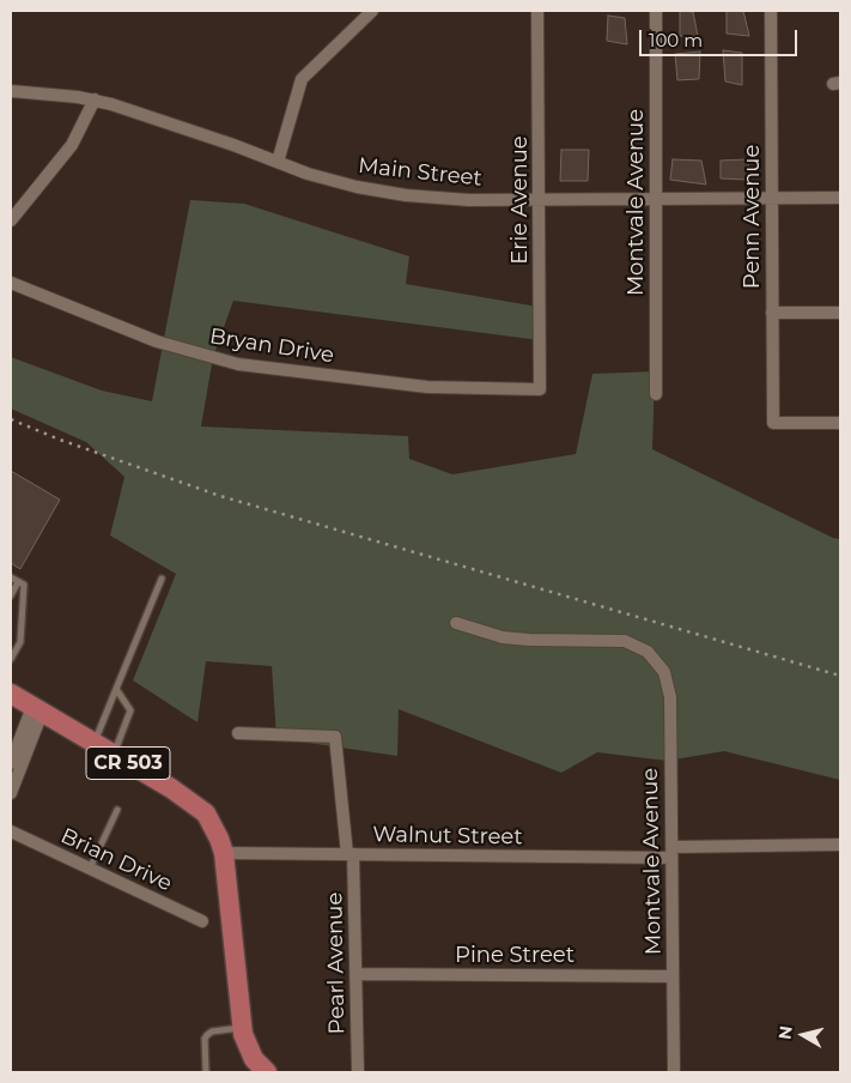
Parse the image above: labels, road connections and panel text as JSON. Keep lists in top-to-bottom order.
{
  "streets": {
    "main road": ["CR 503"],
    "street": [
      "Main Street",
      "Erie Avenue",
      "Montvale Avenue",
      "Penn Avenue",
      "Bryan Drive",
      "Walnut Street",
      "Brian Drive",
      "Pine Street",
      "Pearl Avenue"
    ]
  },
  "crossings": [
    ["Main Street", "Erie Avenue"],
    ["Main Street", "Montvale Avenue"],
    ["Main Street", "Penn Avenue"],
    ["Erie Avenue", "Bryan Drive"],
    ["Montvale Avenue", "Walnut Street"],
    ["Montvale Avenue", "Pine Street"],
    ["CR 503", "Walnut Street"],
    ["Walnut Street", "Pearl Avenue"],
    ["Pine Street", "Pearl Avenue"]
  ],
  "scale_bar": "100 m",
  "north": "left"
}
